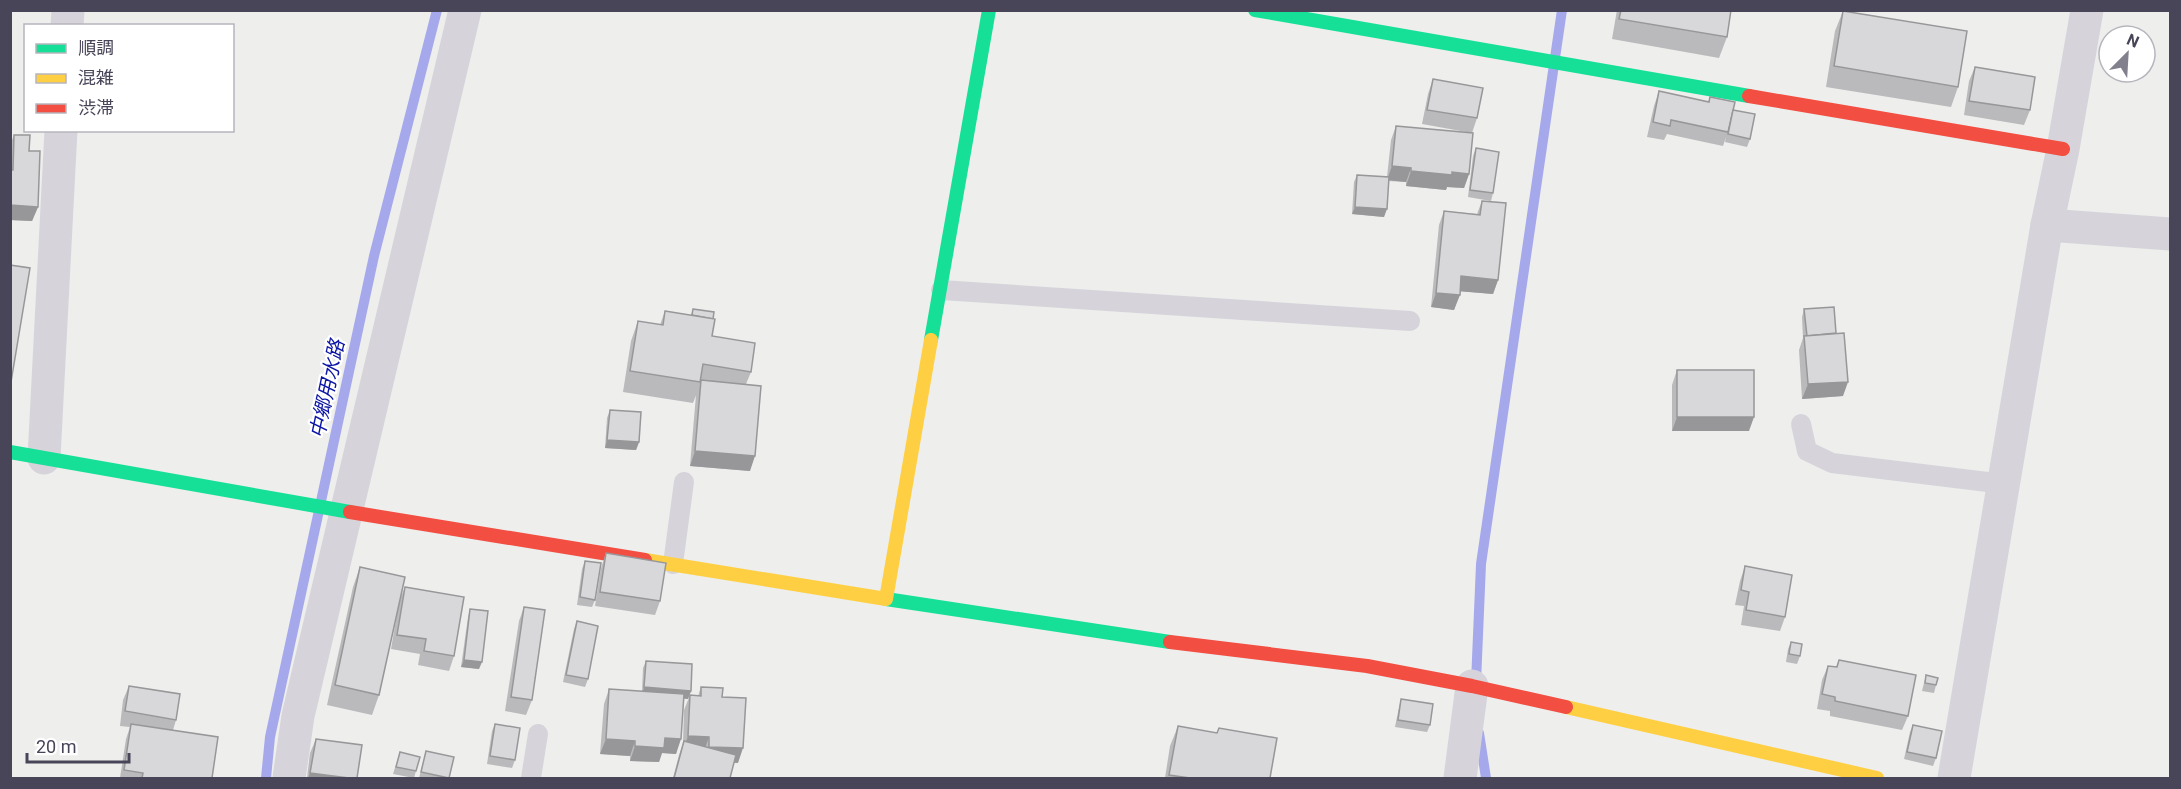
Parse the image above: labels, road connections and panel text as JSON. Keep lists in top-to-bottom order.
{
  "water": ["中郷用水路"],
  "legend": ["順調", "混雑", "渋滞"],
  "scale_bar": "20 m",
  "north": "top right"
}
